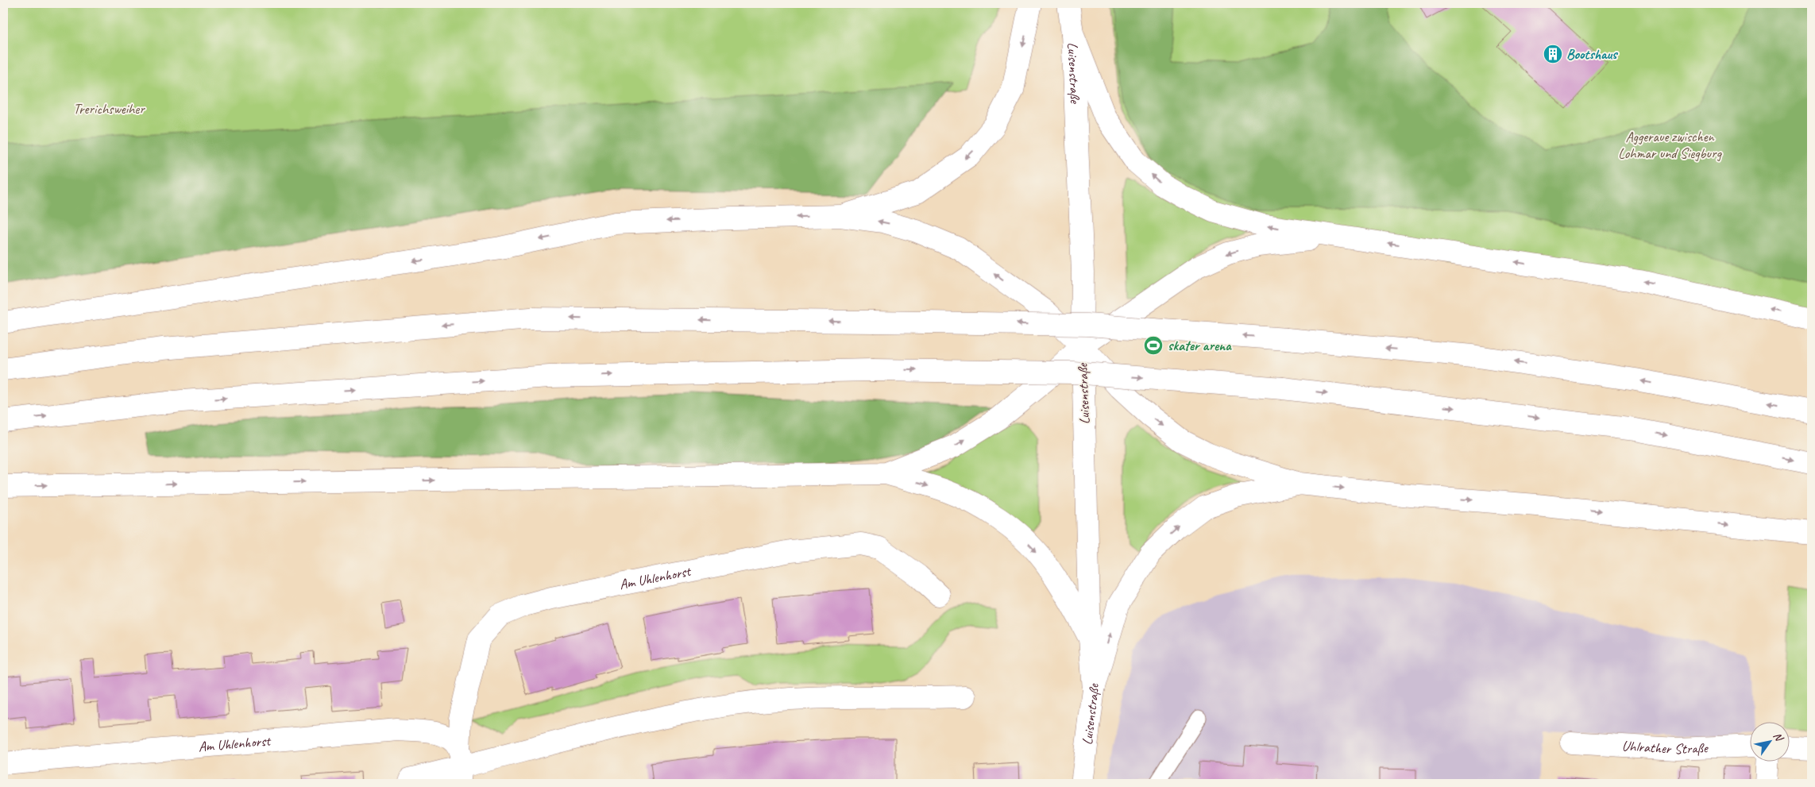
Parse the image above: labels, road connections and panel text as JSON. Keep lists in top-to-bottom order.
{
  "streets": {
    "main road": ["Luisenstraße", "Am Uhlenhorst", "Uhlrather Straße"]
  },
  "parks": ["Trerichsweiher", "Aggeraue zwischen Lohmar und Siegburg"],
  "places": {
    "building": ["Bootshaus"],
    "sports": ["skater arena"]
  },
  "north": "top right"
}
